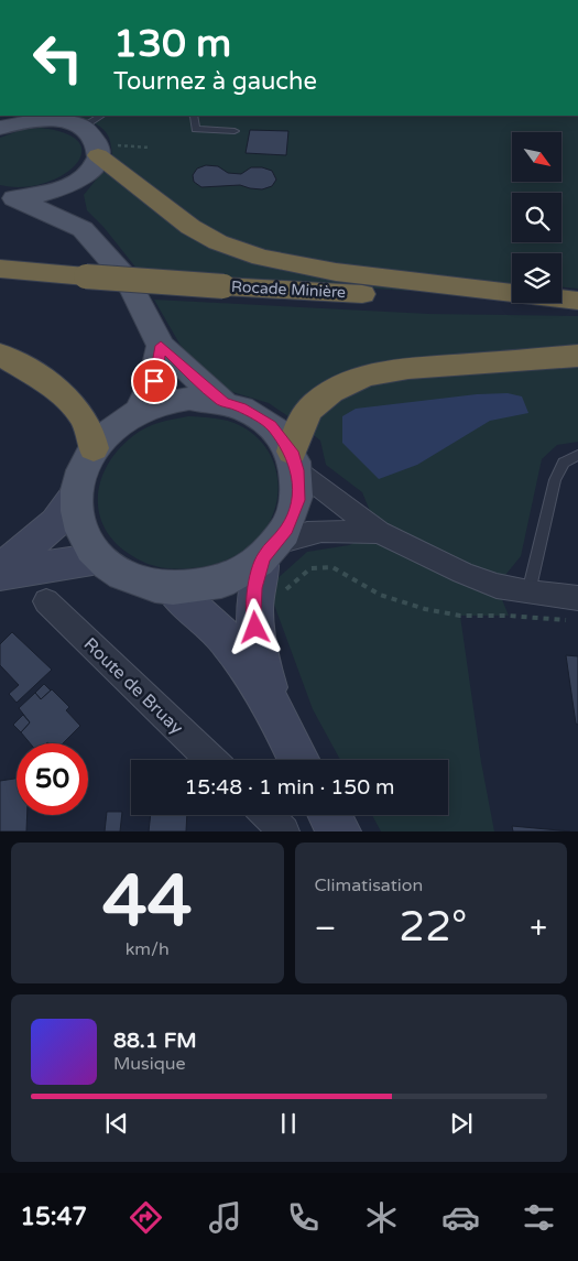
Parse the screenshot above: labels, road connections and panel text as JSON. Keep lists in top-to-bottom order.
{
  "streets": {
    "highway": ["Rocade Minière"],
    "street": ["Route de Bruay"]
  },
  "north": "bottom right",
  "page": {
    "turn": ["130 m", "Tournez à gauche"],
    "limit": "50",
    "trip": "15:48 · 1 min · 150 m",
    "tile": [
      ["44", "km/h"],
      "Climatisation"
    ],
    "heat": ["−", "22°", "+"],
    "song": ["88.1 FM", "Musique"],
    "tabs": "15:47"
  }
}
